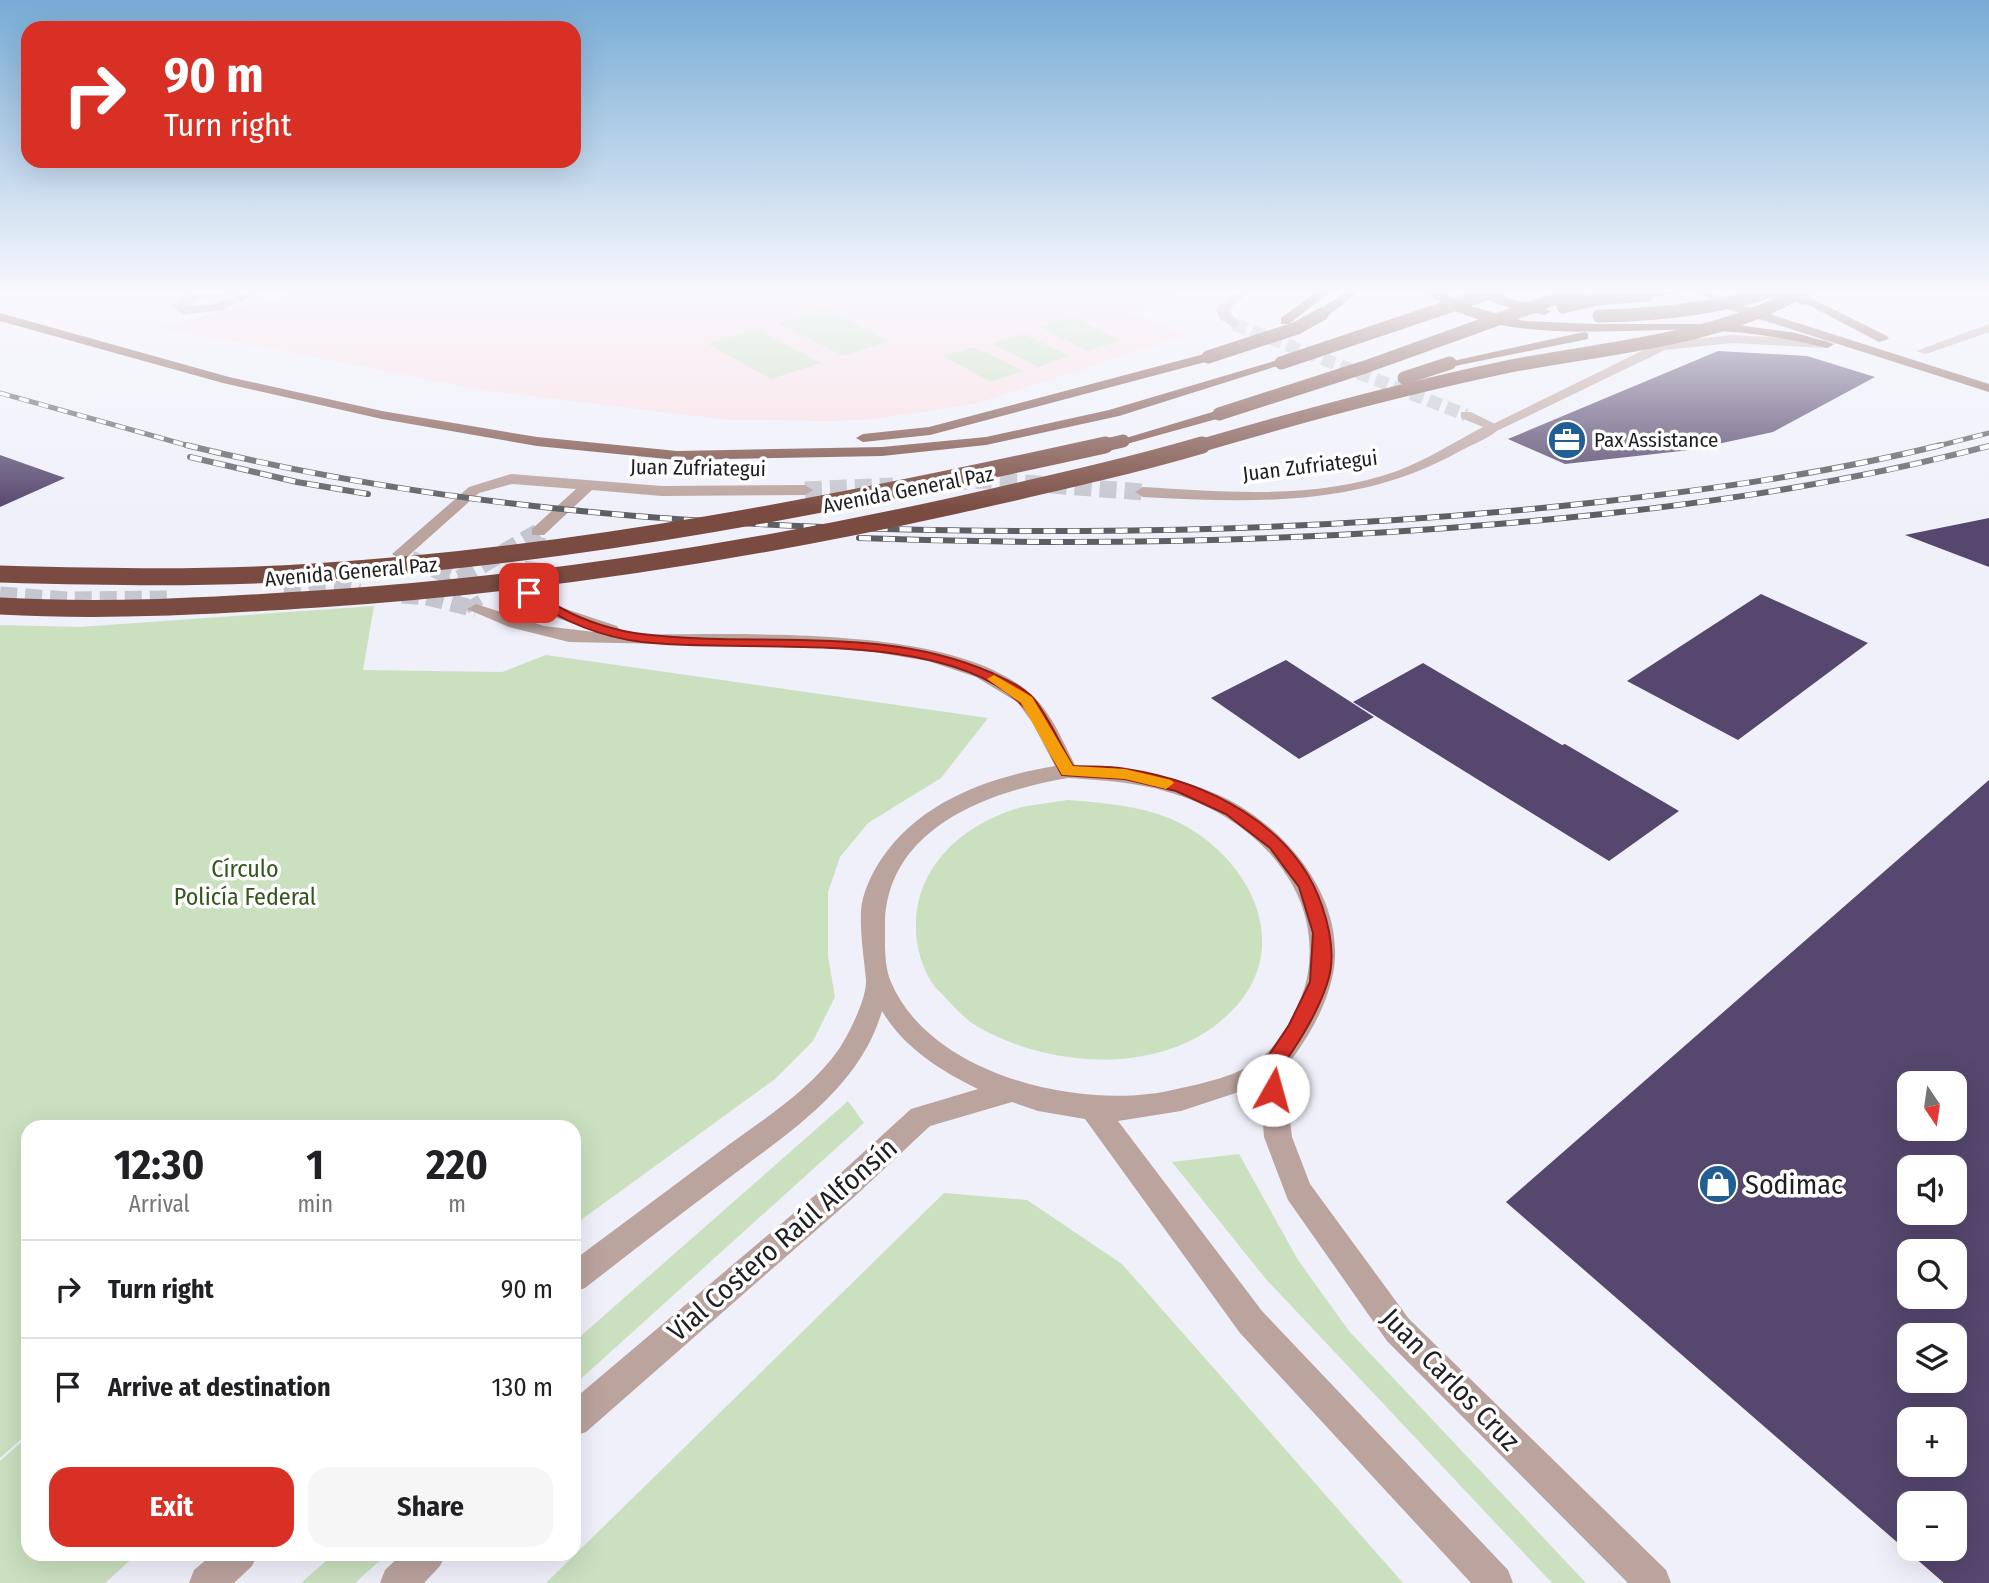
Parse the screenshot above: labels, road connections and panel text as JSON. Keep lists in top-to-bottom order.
{
  "streets": {
    "highway": ["Avenida General Paz"],
    "street": ["Juan Zufriategui", "Vial Costero Raúl Alfonsín", "Juan Carlos Cruz"]
  },
  "parks": ["Círculo Policía Federal"],
  "places": {
    "office": ["Pax Assistance"],
    "shop": ["Sodimac"]
  },
  "north": "bottom",
  "page": {
    "turn": ["90 m", "Turn right"],
    "map_buttons": ["+", "−"],
    "eta": [
      "12:30",
      "Arrival",
      "1",
      "min",
      "220",
      "m"
    ],
    "list": [
      {
        "name": "Turn right",
        "value": "90 m"
      },
      {
        "name": "Arrive at destination",
        "value": "130 m"
      }
    ],
    "buttons": ["Exit", "Share"]
  }
}
